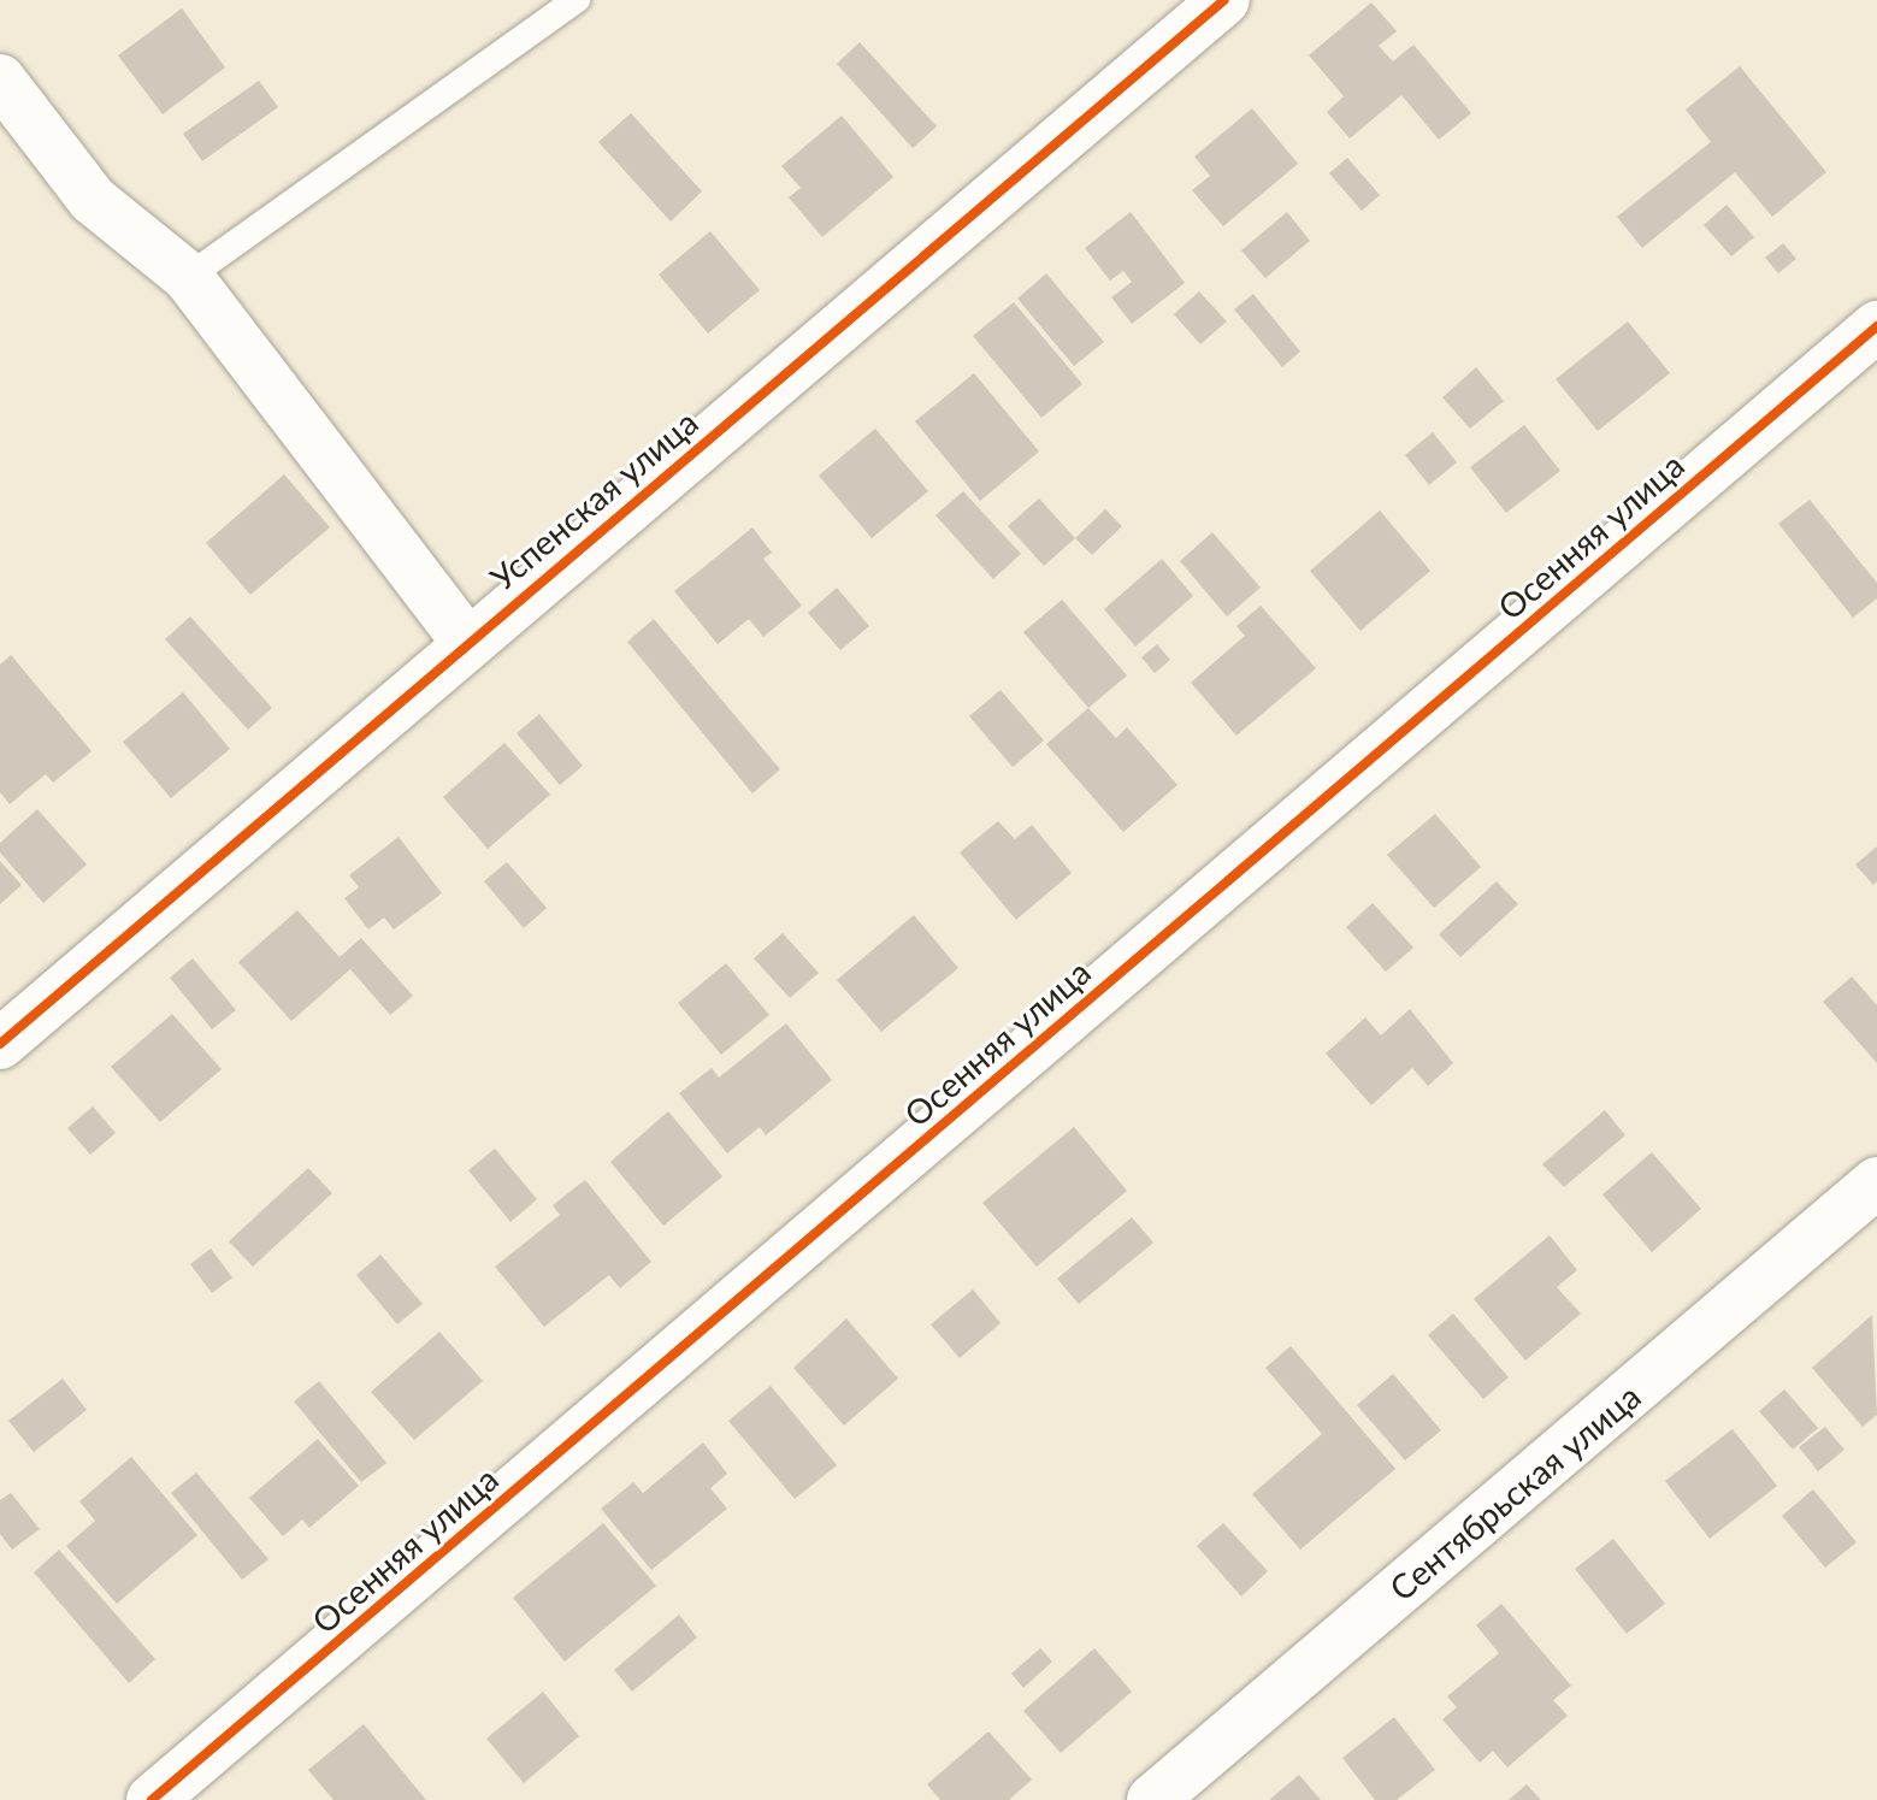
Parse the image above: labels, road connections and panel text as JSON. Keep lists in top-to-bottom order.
{
  "streets": {
    "street": ["Успенская улица", "Осенняя улица", "Сентябрьская улица"]
  }
}
